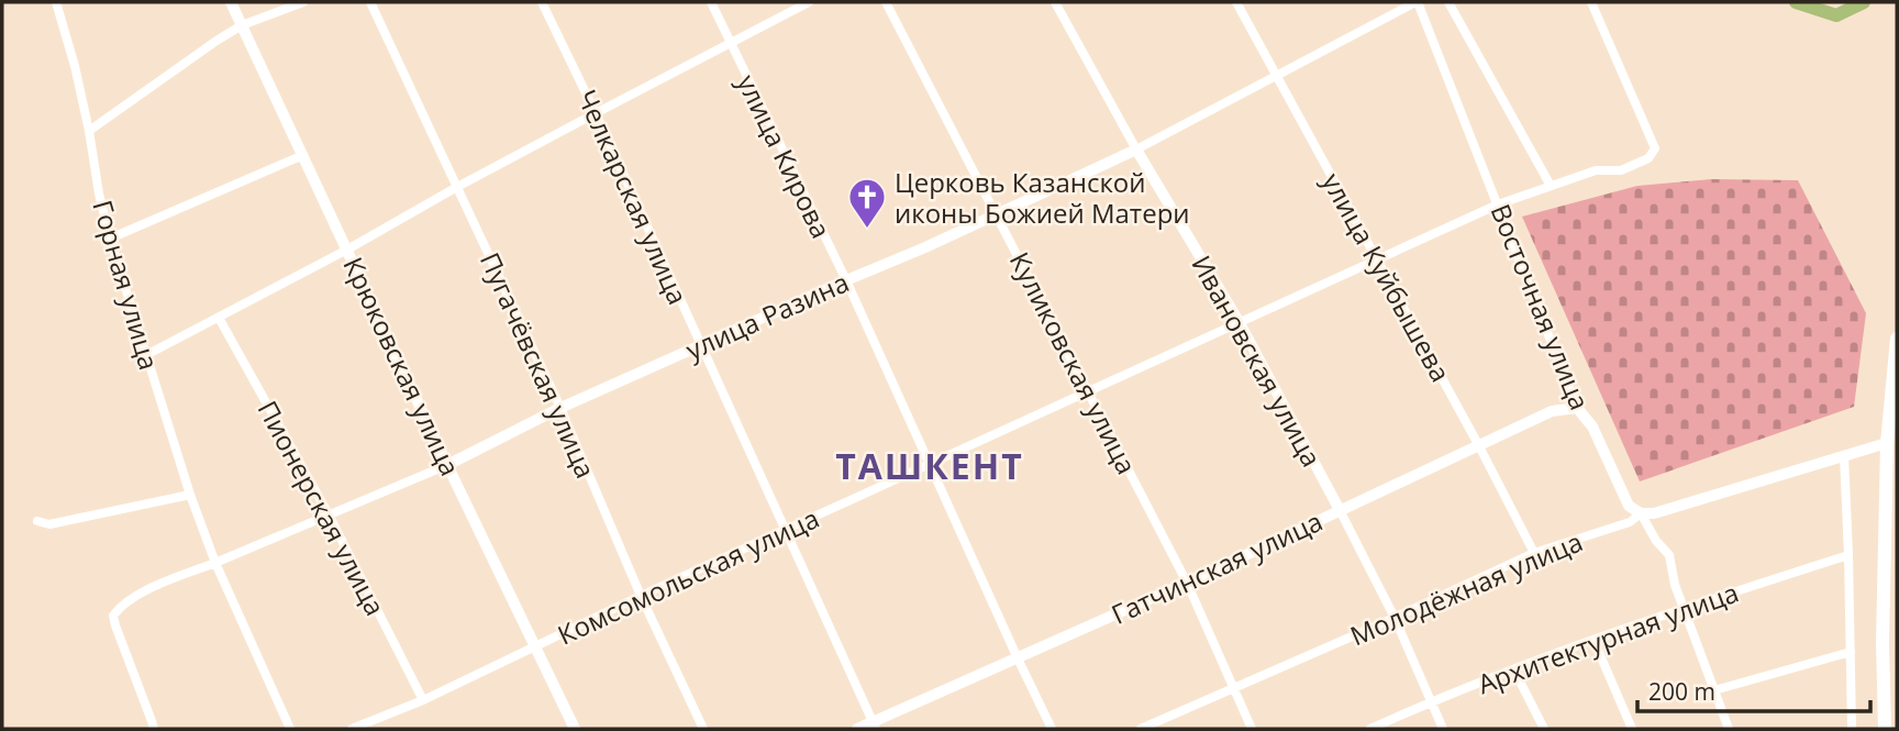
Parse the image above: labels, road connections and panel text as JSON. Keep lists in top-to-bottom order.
{
  "streets": {
    "street": [
      "улица Кирова",
      "Челкарская улица",
      "улица Куйбышева",
      "Горная улица",
      "Восточная улица",
      "улица Разина",
      "Ивановская улица",
      "Куликовская улица",
      "Пугачёвская улица",
      "Крюковская улица",
      "Пионерская улица",
      "Гатчинская улица",
      "Комсомольская улица",
      "Молодёжная улица",
      "Архитектурная улица"
    ]
  },
  "crossings": [
    ["улица Кирова", "улица Разина"],
    ["улица Кирова", "Гатчинская улица"],
    ["улица Кирова", "Комсомольская улица"],
    ["Челкарская улица", "улица Разина"],
    ["Челкарская улица", "Гатчинская улица"],
    ["Челкарская улица", "Комсомольская улица"],
    ["улица Куйбышева", "улица Разина"],
    ["улица Куйбышева", "Гатчинская улица"],
    ["улица Куйбышева", "Комсомольская улица"],
    ["улица Куйбышева", "Молодёжная улица"],
    ["Горная улица", "улица Разина"],
    ["Восточная улица", "улица Разина"],
    ["Восточная улица", "Гатчинская улица"],
    ["Восточная улица", "Комсомольская улица"],
    ["Восточная улица", "Молодёжная улица"],
    ["Восточная улица", "Архитектурная улица"],
    ["улица Разина", "Ивановская улица"],
    ["улица Разина", "Куликовская улица"],
    ["улица Разина", "Пугачёвская улица"],
    ["улица Разина", "Крюковская улица"],
    ["улица Разина", "Пионерская улица"],
    ["Ивановская улица", "Гатчинская улица"],
    ["Ивановская улица", "Комсомольская улица"],
    ["Ивановская улица", "Молодёжная улица"],
    ["Ивановская улица", "Архитектурная улица"],
    ["Куликовская улица", "Гатчинская улица"],
    ["Куликовская улица", "Комсомольская улица"],
    ["Куликовская улица", "Молодёжная улица"],
    ["Пугачёвская улица", "Комсомольская улица"],
    ["Крюковская улица", "Комсомольская улица"],
    ["Пионерская улица", "Комсомольская улица"]
  ],
  "districts": ["ТАШКЕНТ"],
  "places": {
    "church": ["Церковь Казанской иконы Божией Матери"]
  },
  "scale_bar": "200 m"
}
